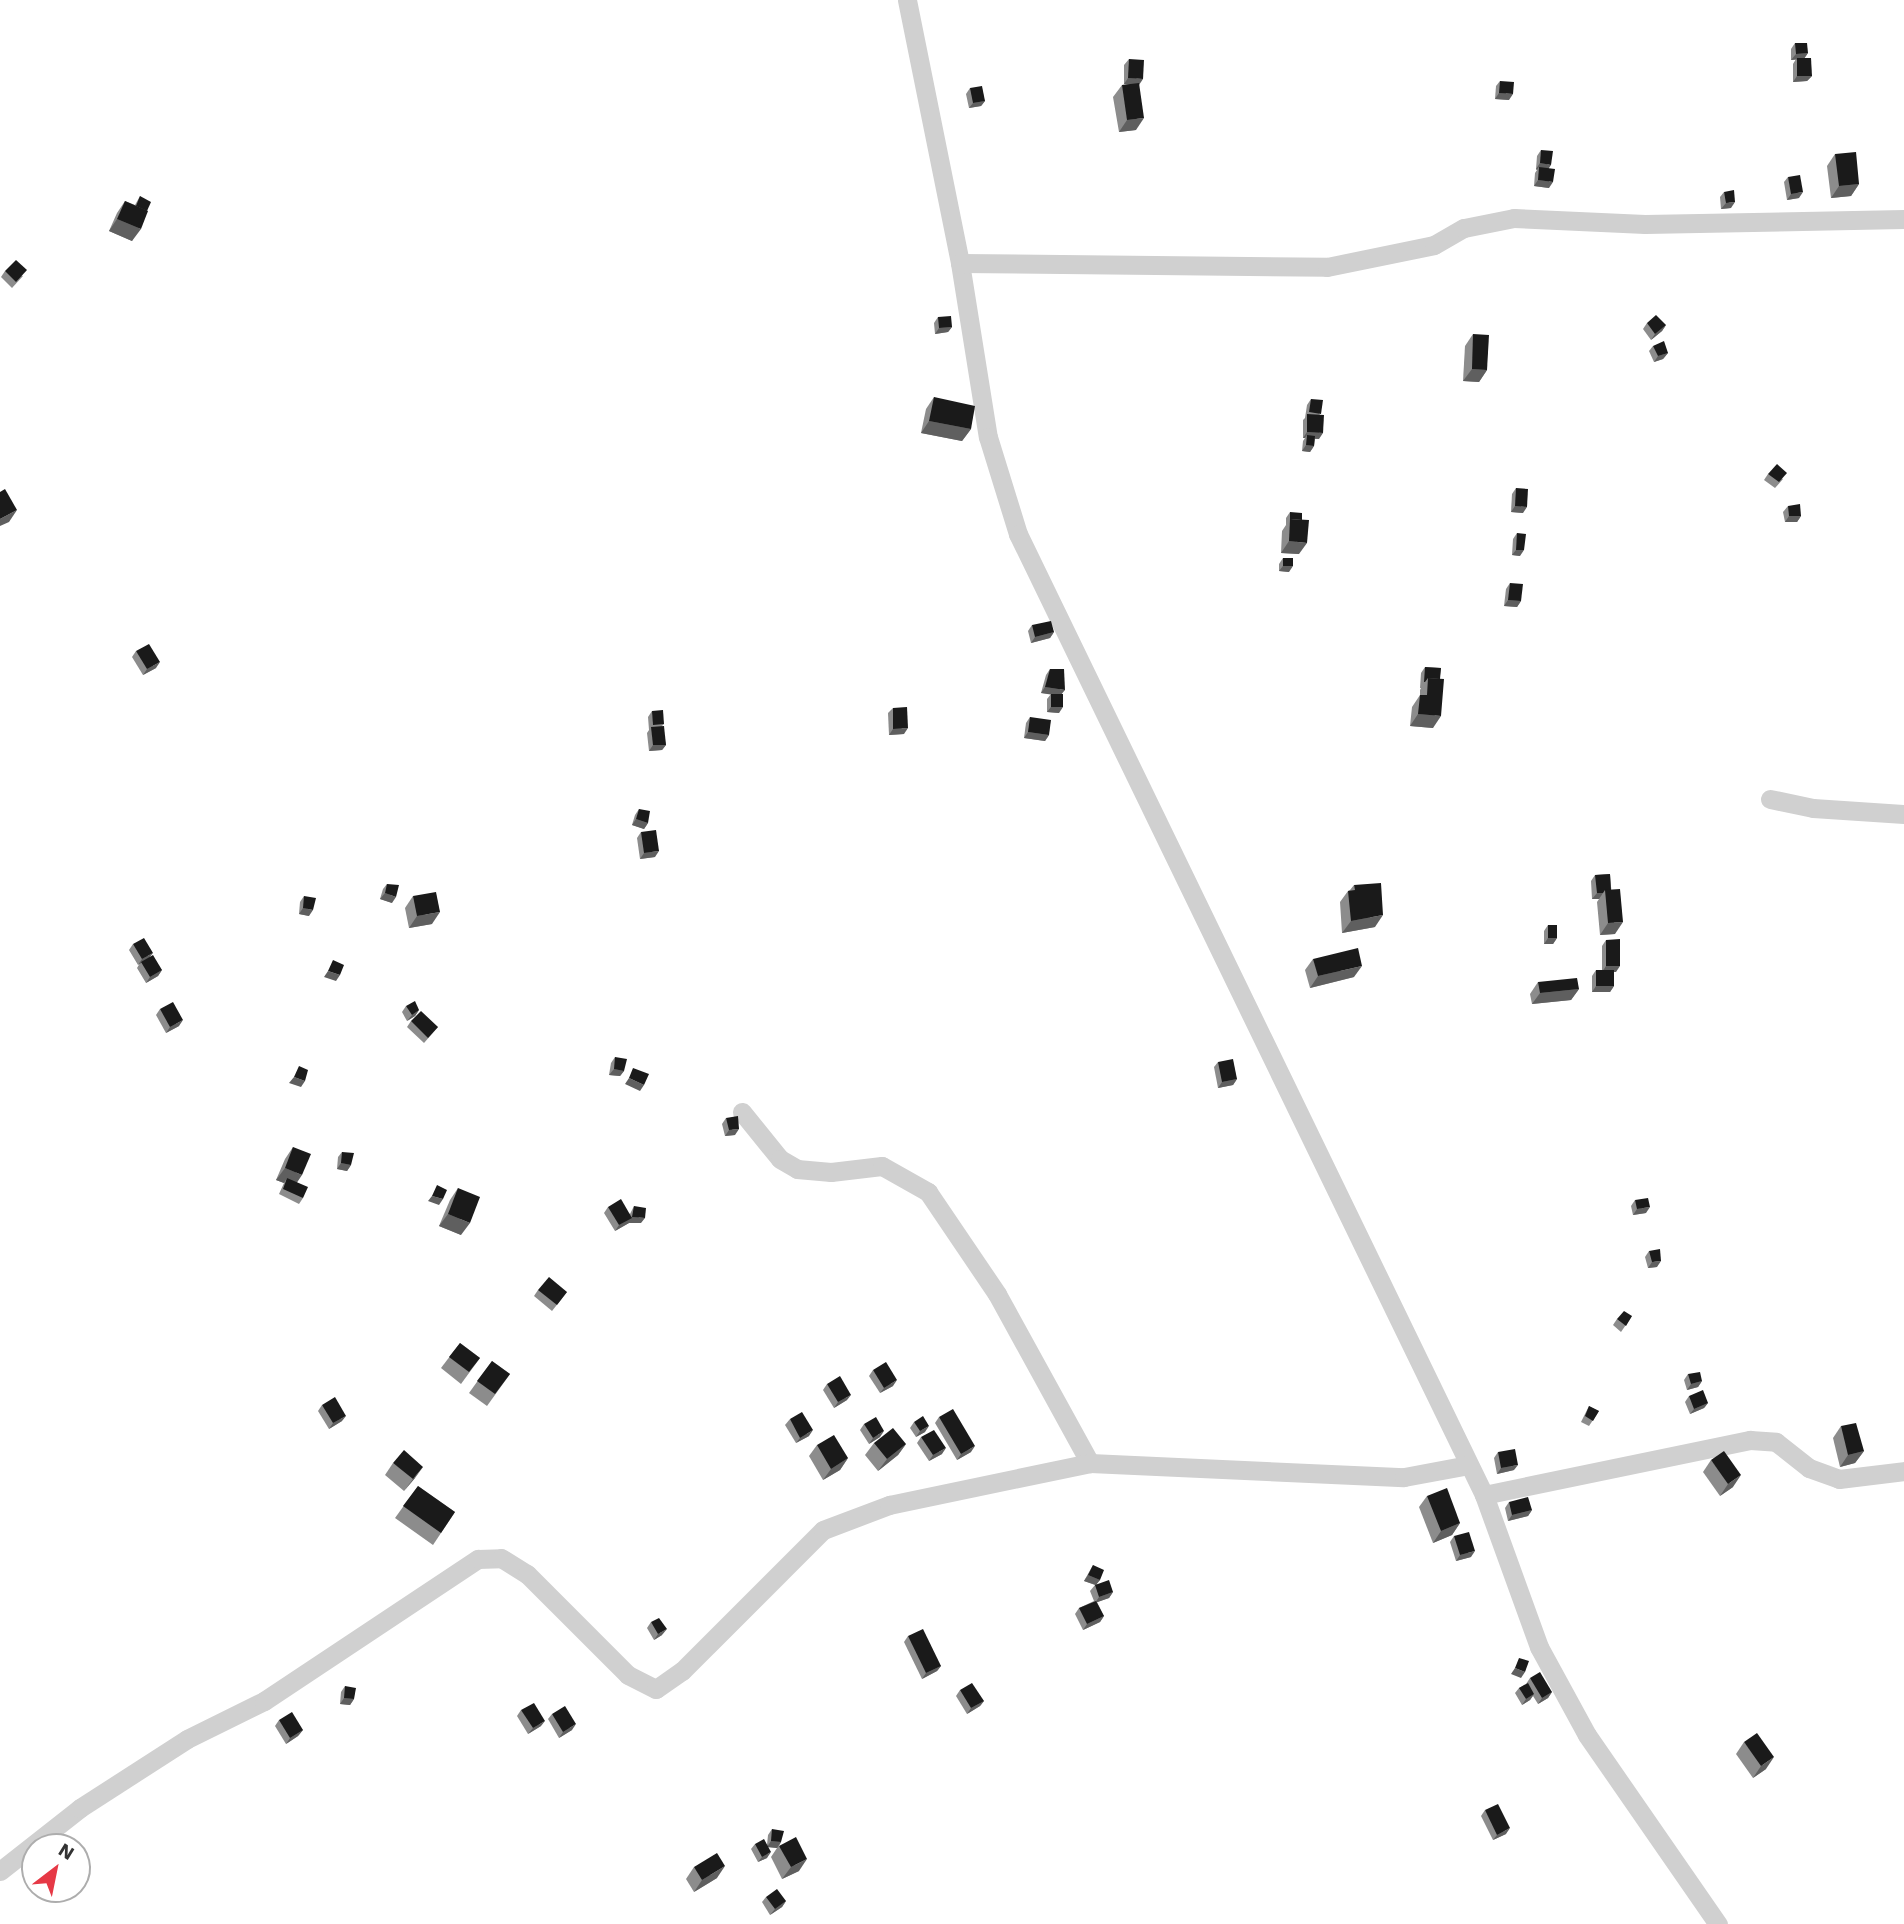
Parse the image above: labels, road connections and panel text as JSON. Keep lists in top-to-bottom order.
{
  "north": "top right"
}
